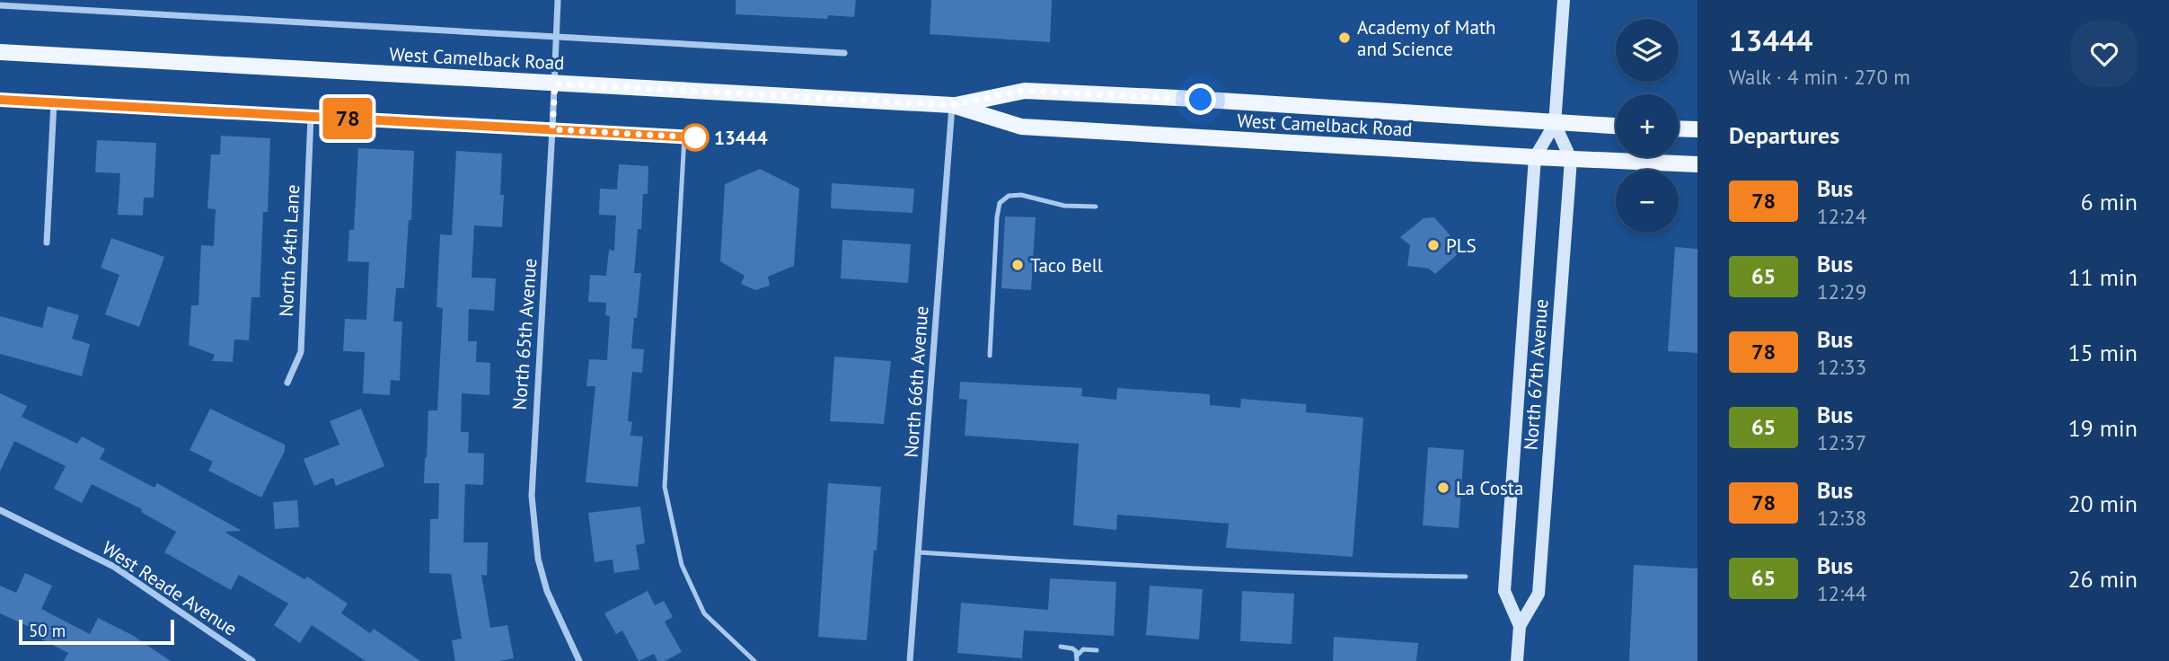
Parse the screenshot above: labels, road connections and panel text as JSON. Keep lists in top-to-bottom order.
{
  "streets": {
    "main road": ["West Camelback Road", "North 67th Avenue"],
    "street": [
      "North 64th Lane",
      "North 65th Avenue",
      "North 66th Avenue",
      "West Reade Avenue"
    ]
  },
  "crossings": [
    ["West Camelback Road", "North 65th Avenue"],
    ["West Camelback Road", "North 67th Avenue"],
    ["West Camelback Road", "North 66th Avenue"]
  ],
  "places": [
    "Academy of Math and Science",
    "13444",
    "PLS",
    "Taco Bell",
    "La Costa"
  ],
  "lines": ["bus line 78"],
  "scale_bar": "50 m",
  "page": {
    "on_map": "78",
    "heading": [
      ["13444", "Walk · 4 min · 270 m"],
      "Departures"
    ],
    "map_buttons": ["+", "−"],
    "list": [
      {
        "mark": "78",
        "name": "Bus",
        "note": "12:24",
        "value": "6 min"
      },
      {
        "mark": "65",
        "name": "Bus",
        "note": "12:29",
        "value": "11 min"
      },
      {
        "mark": "78",
        "name": "Bus",
        "note": "12:33",
        "value": "15 min"
      },
      {
        "mark": "65",
        "name": "Bus",
        "note": "12:37",
        "value": "19 min"
      },
      {
        "mark": "78",
        "name": "Bus",
        "note": "12:38",
        "value": "20 min"
      },
      {
        "mark": "65",
        "name": "Bus",
        "note": "12:44",
        "value": "26 min"
      }
    ],
    "scale": "50 m"
  }
}
